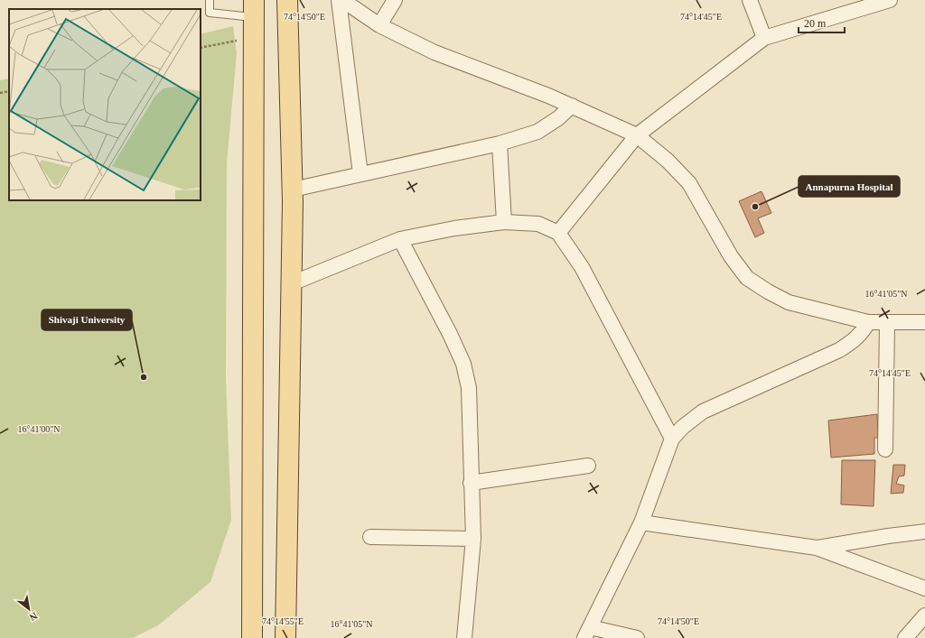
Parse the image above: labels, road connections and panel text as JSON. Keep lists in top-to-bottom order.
{
  "places": ["Annapurna Hospital", "Shivaji University"],
  "scale_bar": "20 m",
  "north": "bottom right",
  "coordinates": [
    "74°14'50\"E",
    "74°14'45\"E",
    "16°41'05\"N",
    "16°41'00\"N",
    "74°14'55\"E"
  ]
}
